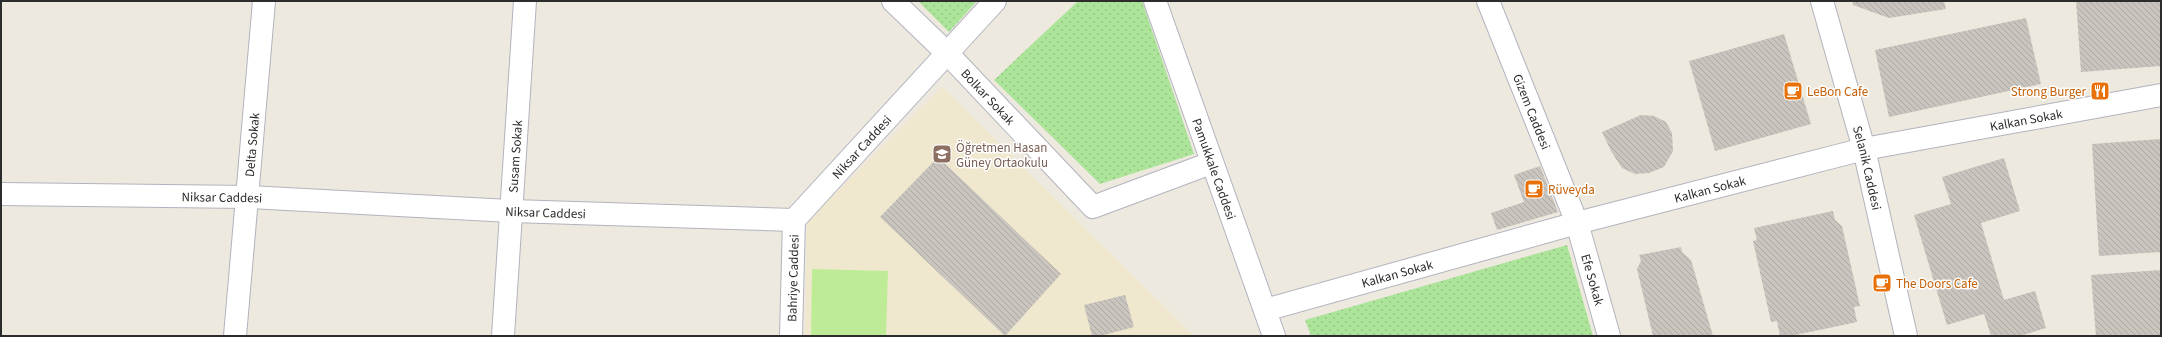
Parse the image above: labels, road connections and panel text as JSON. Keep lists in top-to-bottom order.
{
  "streets": {
    "street": [
      "Bolkar Sokak",
      "Gizem Caddesi",
      "Kalkan Sokak",
      "Delta Sokak",
      "Niksar Caddesi",
      "Susam Sokak",
      "Selanik Caddesi",
      "Pamukkale Caddesi",
      "Bahriye Caddesi",
      "Efe Sokak"
    ]
  },
  "crossings": [
    ["Bolkar Sokak", "Niksar Caddesi"],
    ["Bolkar Sokak", "Pamukkale Caddesi"],
    ["Gizem Caddesi", "Kalkan Sokak"],
    ["Gizem Caddesi", "Efe Sokak"],
    ["Kalkan Sokak", "Selanik Caddesi"],
    ["Kalkan Sokak", "Pamukkale Caddesi"],
    ["Kalkan Sokak", "Efe Sokak"],
    ["Delta Sokak", "Niksar Caddesi"],
    ["Niksar Caddesi", "Susam Sokak"],
    ["Niksar Caddesi", "Bahriye Caddesi"]
  ],
  "places": {
    "cafe": ["LeBon Cafe", "Rüveyda", "The Doors Cafe"],
    "restaurant": ["Strong Burger"],
    "school or university": ["Öğretmen Hasan Güney Ortaokulu"]
  }
}
